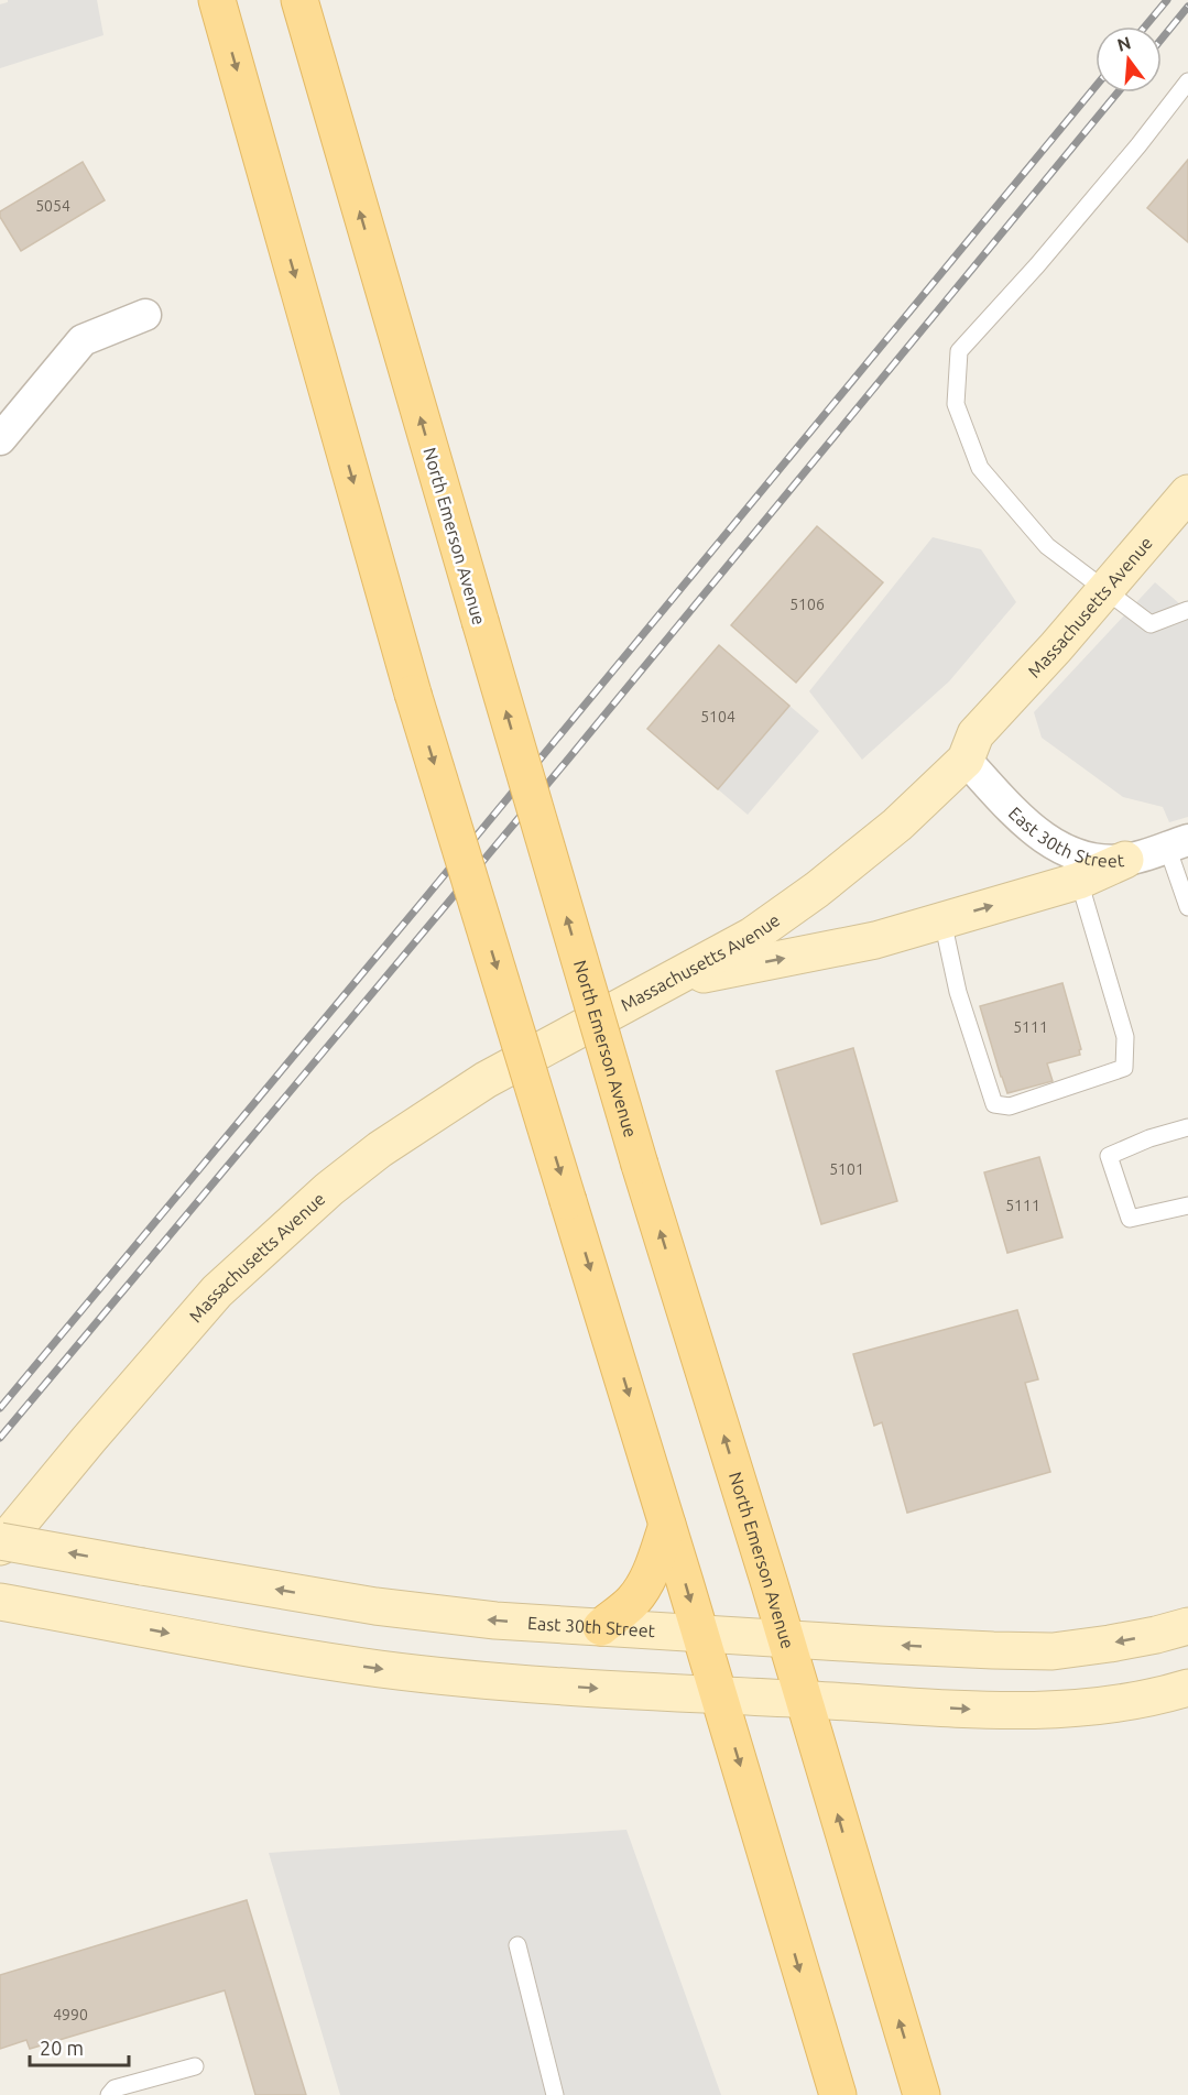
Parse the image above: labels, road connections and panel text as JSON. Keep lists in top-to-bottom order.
{
  "streets": {
    "main road": ["North Emerson Avenue", "Massachusetts Avenue", "East 30th Street"]
  },
  "crossings": [
    ["North Emerson Avenue", "East 30th Street"],
    ["Massachusetts Avenue", "East 30th Street"]
  ],
  "one_way": ["East 30th Street"],
  "house_numbers": [
    "5054",
    "5106",
    "5104",
    "5111",
    "5101",
    "5111",
    "4990"
  ],
  "scale_bar": "20 m",
  "north": "top"
}
